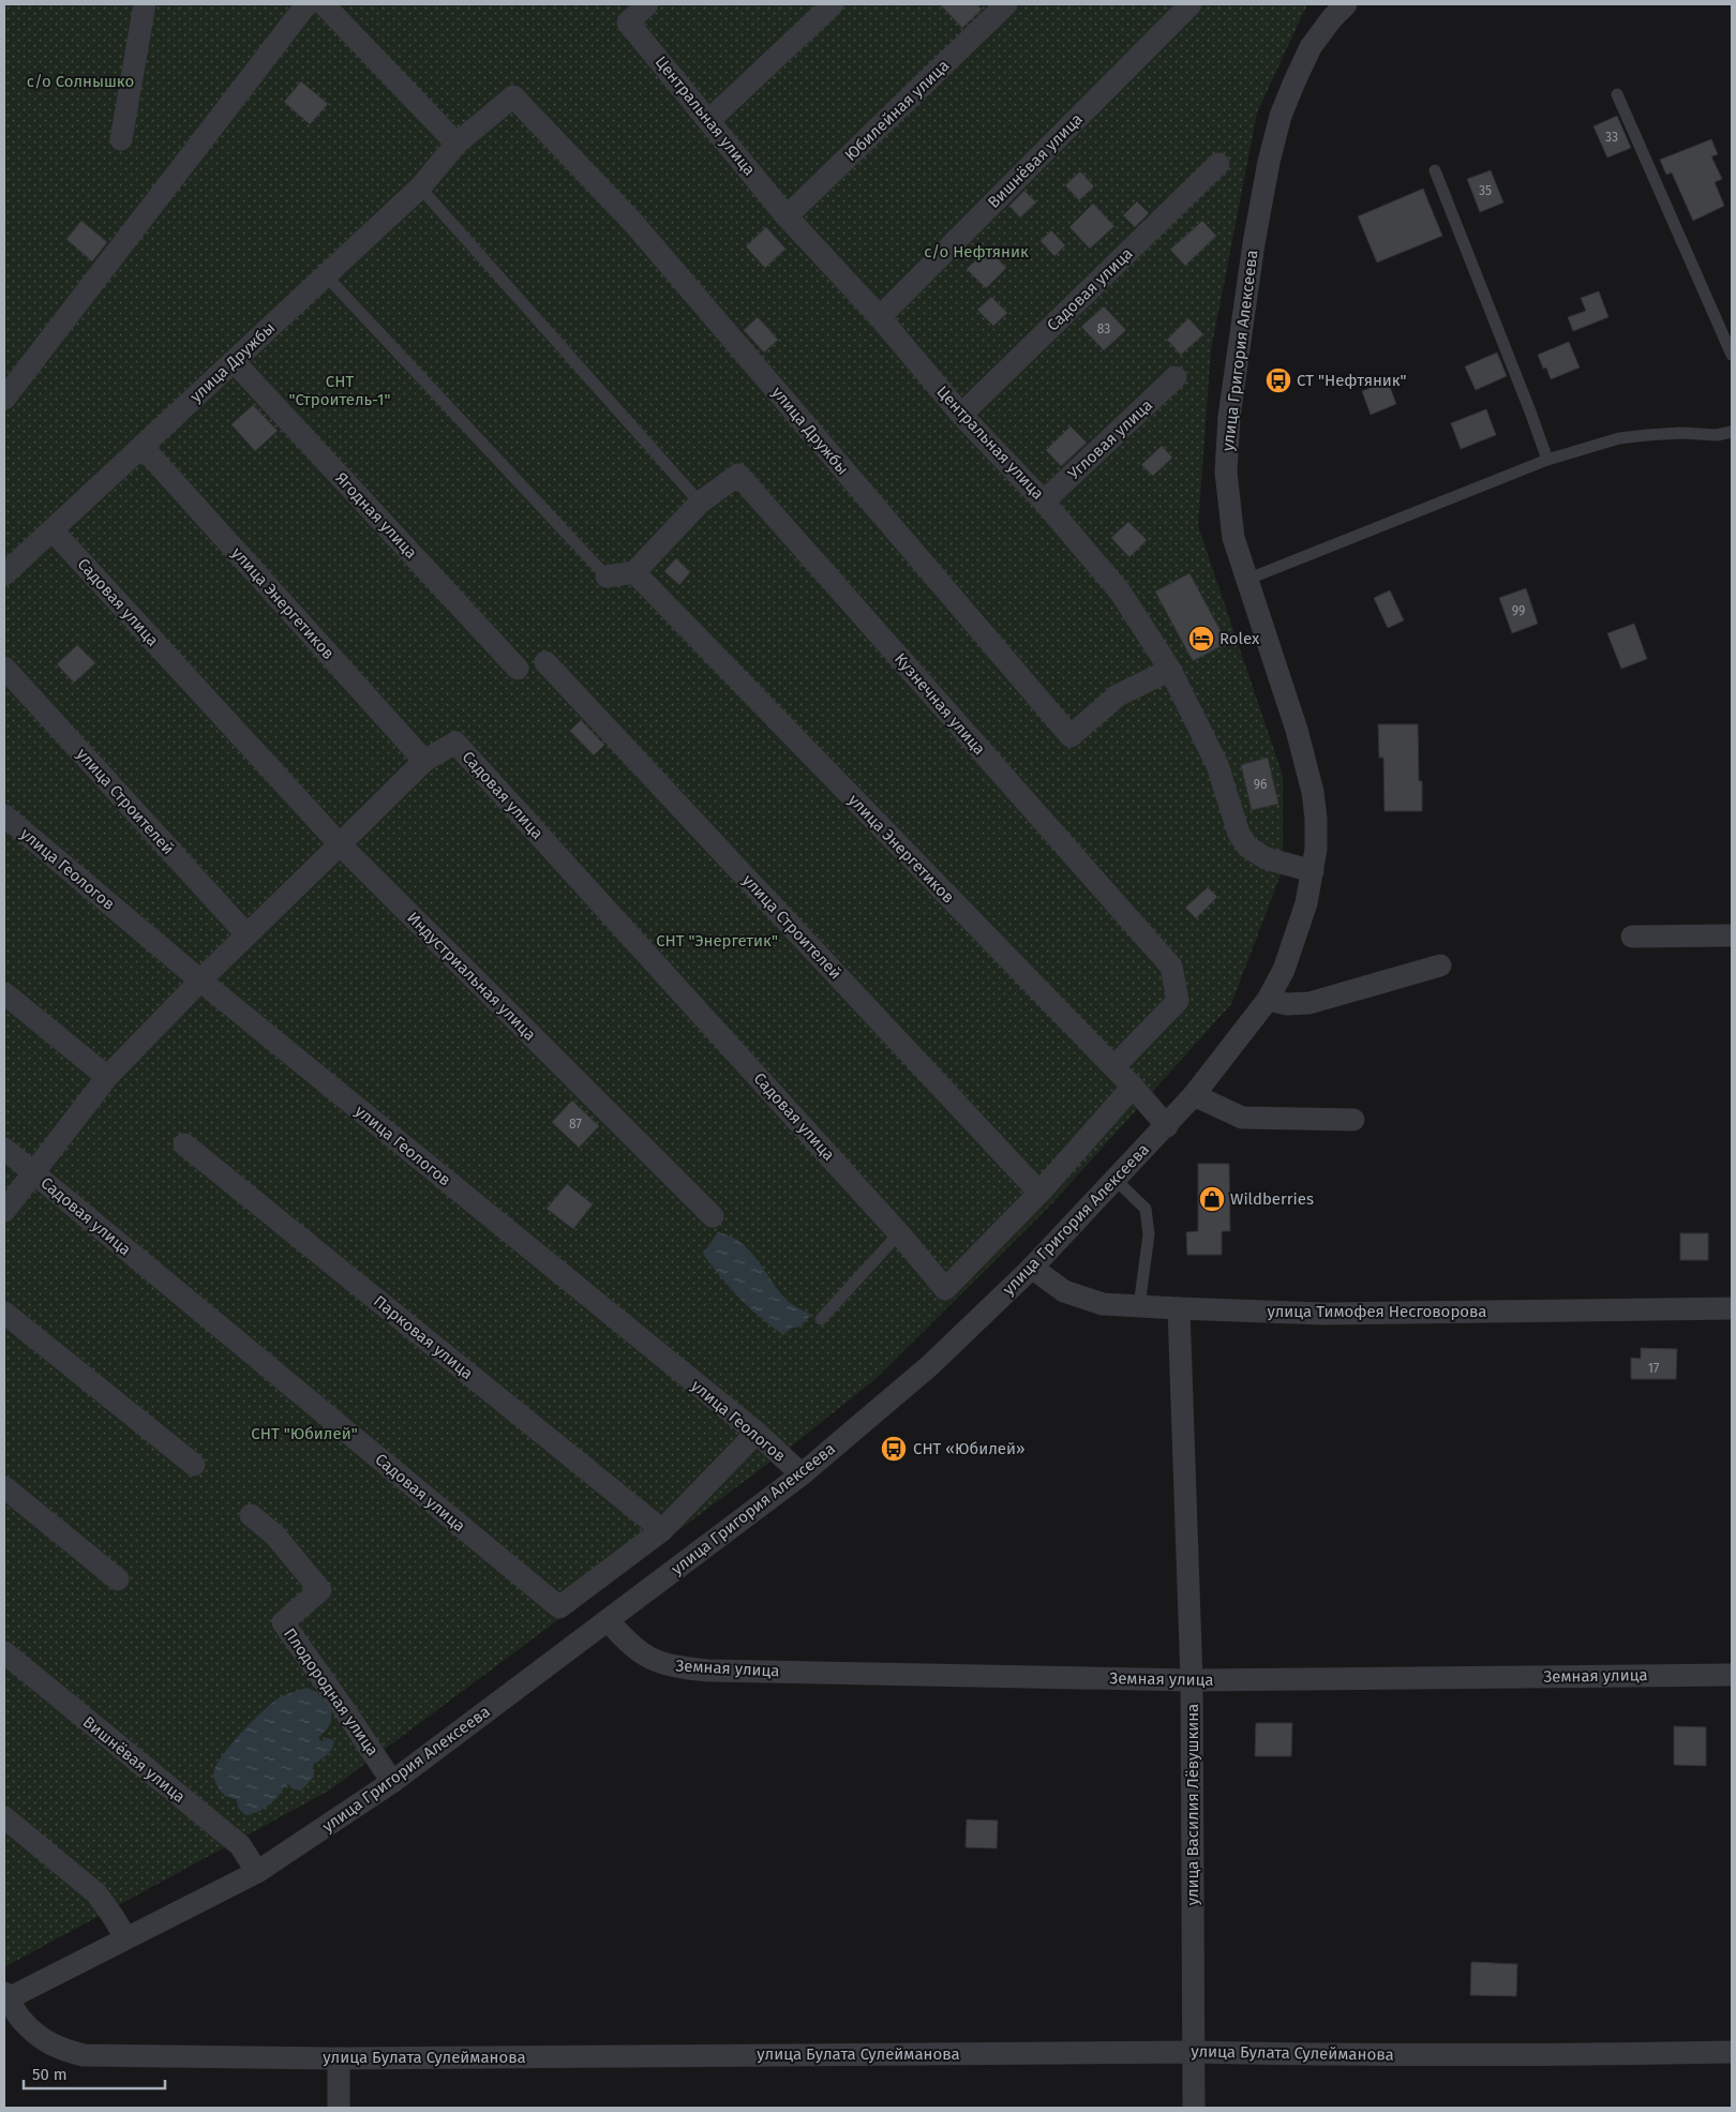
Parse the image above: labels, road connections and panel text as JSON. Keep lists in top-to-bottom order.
{
  "streets": {
    "street": [
      "Юбилейная улица",
      "Центральная улица",
      "Вишнёвая улица",
      "Садовая улица",
      "улица Григория Алексеева",
      "улица Дружбы",
      "Угловая улица",
      "Ягодная улица",
      "улица Энергетиков",
      "Кузнечная улица",
      "улица Строителей",
      "улица Геологов",
      "Индустриальная улица",
      "улица Тимофея Несговорова",
      "Парковая улица",
      "Земная улица",
      "Плодородная улица",
      "улица Василия Лёвушкина",
      "улица Булата Сулейманова"
    ]
  },
  "crossings": [
    ["Юбилейная улица", "Центральная улица"],
    ["Центральная улица", "Вишнёвая улица"],
    ["Центральная улица", "Садовая улица"],
    ["Центральная улица", "улица Григория Алексеева"],
    ["Центральная улица", "улица Дружбы"],
    ["Центральная улица", "Угловая улица"],
    ["Вишнёвая улица", "улица Григория Алексеева"],
    ["Садовая улица", "улица Дружбы"],
    ["Садовая улица", "улица Энергетиков"],
    ["Садовая улица", "улица Строителей"],
    ["Садовая улица", "улица Геологов"],
    ["Садовая улица", "Индустриальная улица"],
    ["Садовая улица", "Парковая улица"],
    ["улица Григория Алексеева", "улица Энергетиков"],
    ["улица Григория Алексеева", "улица Геологов"],
    ["улица Григория Алексеева", "улица Тимофея Несговорова"],
    ["улица Григория Алексеева", "Земная улица"],
    ["улица Григория Алексеева", "Плодородная улица"],
    ["улица Григория Алексеева", "улица Булата Сулейманова"],
    ["улица Дружбы", "Ягодная улица"],
    ["улица Дружбы", "улица Энергетиков"],
    ["Ягодная улица", "улица Строителей"],
    ["улица Энергетиков", "Кузнечная улица"],
    ["улица Тимофея Несговорова", "улица Василия Лёвушкина"],
    ["Земная улица", "улица Василия Лёвушкина"],
    ["улица Василия Лёвушкина", "улица Булата Сулейманова"]
  ],
  "parks": [
    "с/о Солнышко",
    "с/о Нефтяник",
    "СНТ \"Строитель-1\"",
    "СНТ \"Энергетик\"",
    "СНТ \"Юбилей\""
  ],
  "places": {
    "bus stop": ["СТ \"Нефтяник\"", "СНТ «Юбилей»"],
    "hotel": ["Rolex"],
    "shop": ["Wildberries"]
  },
  "house_numbers": [
    "33",
    "35",
    "83",
    "99",
    "96",
    "87",
    "17"
  ],
  "scale_bar": "50 m"
}
